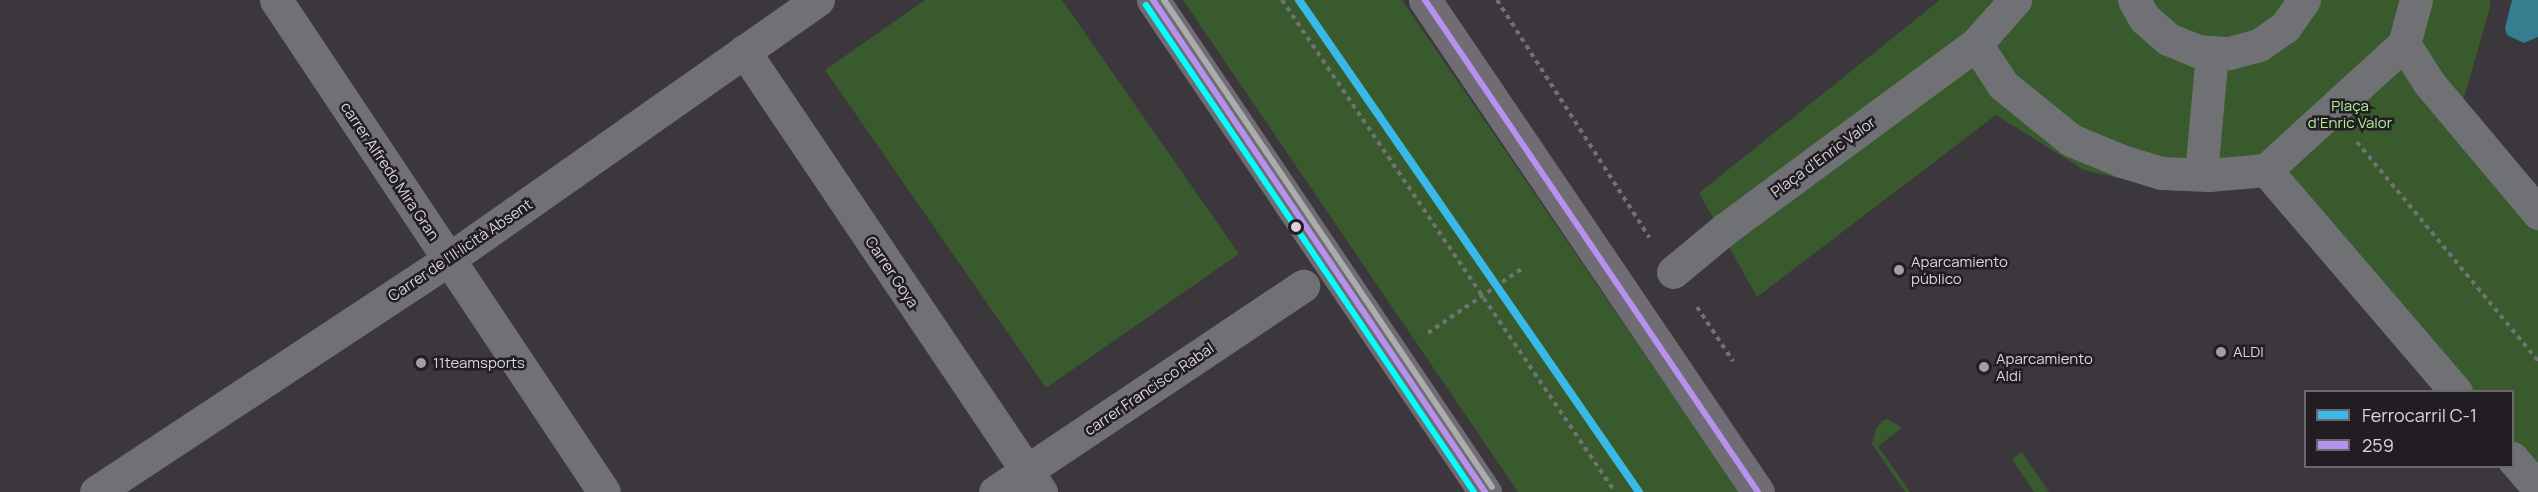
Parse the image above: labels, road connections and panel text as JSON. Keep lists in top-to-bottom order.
{
  "streets": {
    "street": [
      "Plaça d'Enric Valor",
      "carrer Alfredo Mira Gran",
      "Carrer de l'Il·licità Absent",
      "Carrer Goya",
      "carrer Francisco Rabal"
    ]
  },
  "crossings": [
    ["carrer Alfredo Mira Gran", "Carrer de l'Il·licità Absent"],
    ["Carrer de l'Il·licità Absent", "Carrer Goya"],
    ["Carrer Goya", "carrer Francisco Rabal"]
  ],
  "parks": ["Plaça d'Enric Valor"],
  "places": [
    "Aparcamiento público",
    "ALDI",
    "11teamsports",
    "Aparcamiento Aldi"
  ],
  "lines": ["rail line C-1", "transit line 259"],
  "legend": ["Ferrocarril C-1", "259"]
}
